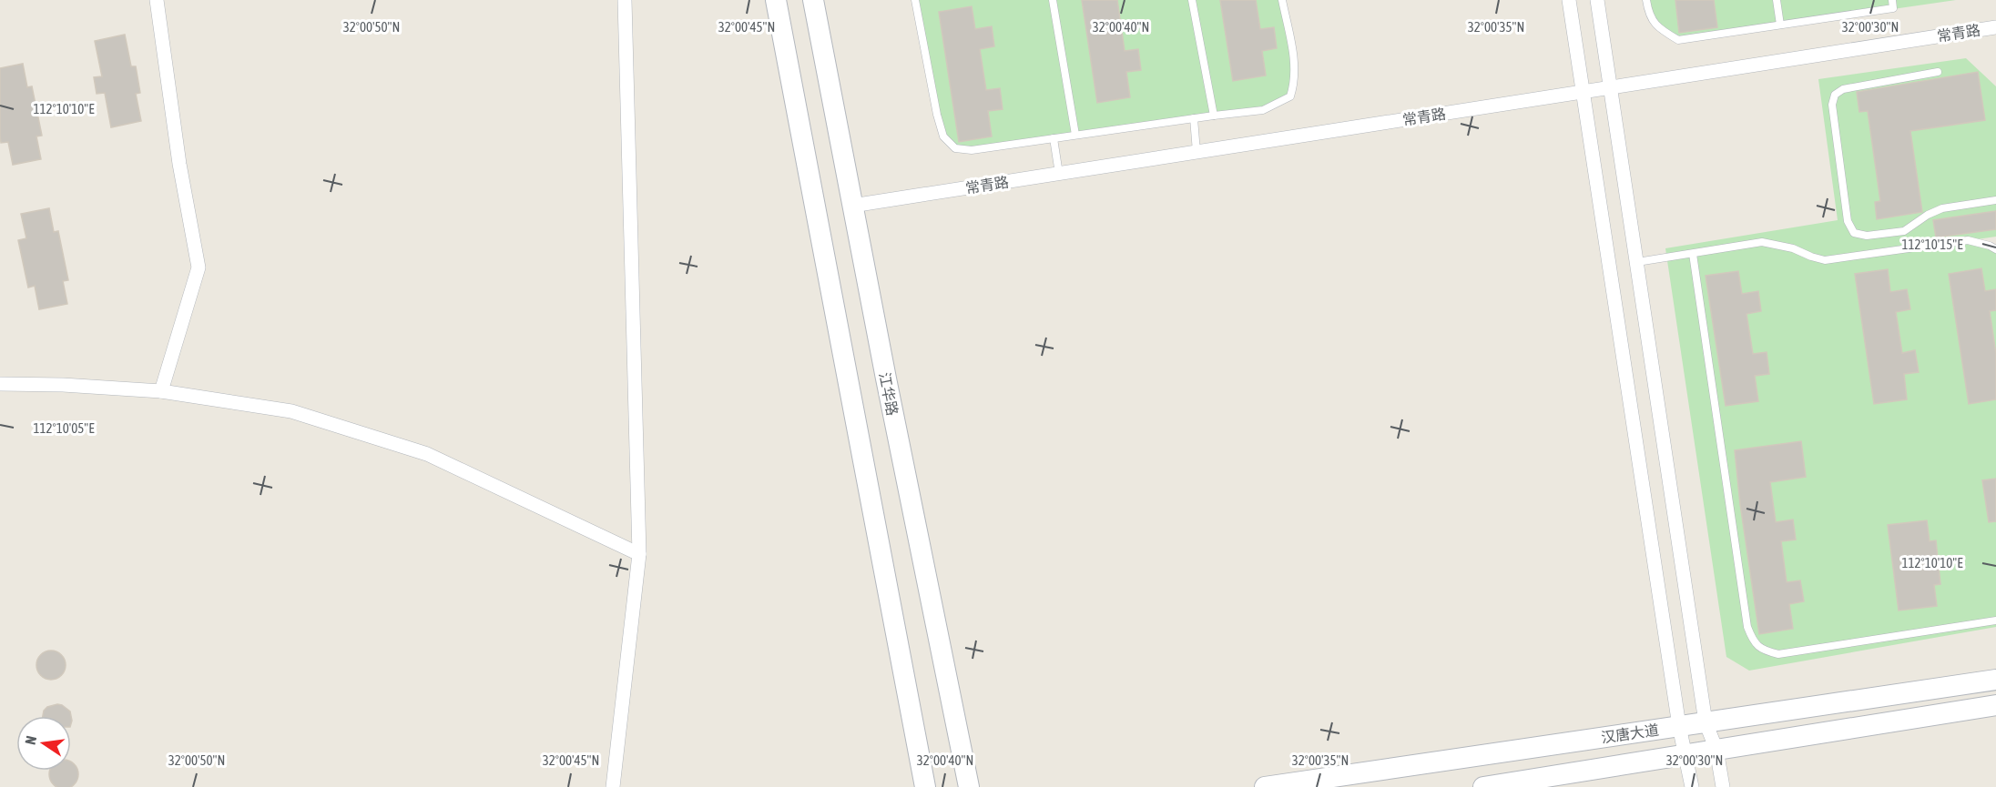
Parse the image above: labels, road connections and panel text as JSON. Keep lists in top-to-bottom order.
{
  "streets": {
    "main road": ["江华路", "汉唐大道"],
    "street": ["常青路"]
  },
  "crossings": [
    ["常青路", "江华路"]
  ],
  "north": "left",
  "coordinates": [
    "32°00'50\"N",
    "32°00'45\"N",
    "32°00'40\"N",
    "32°00'35\"N",
    "32°00'30\"N",
    "112°10'10\"E",
    "112°10'15\"E",
    "112°10'05\"E"
  ]
}
